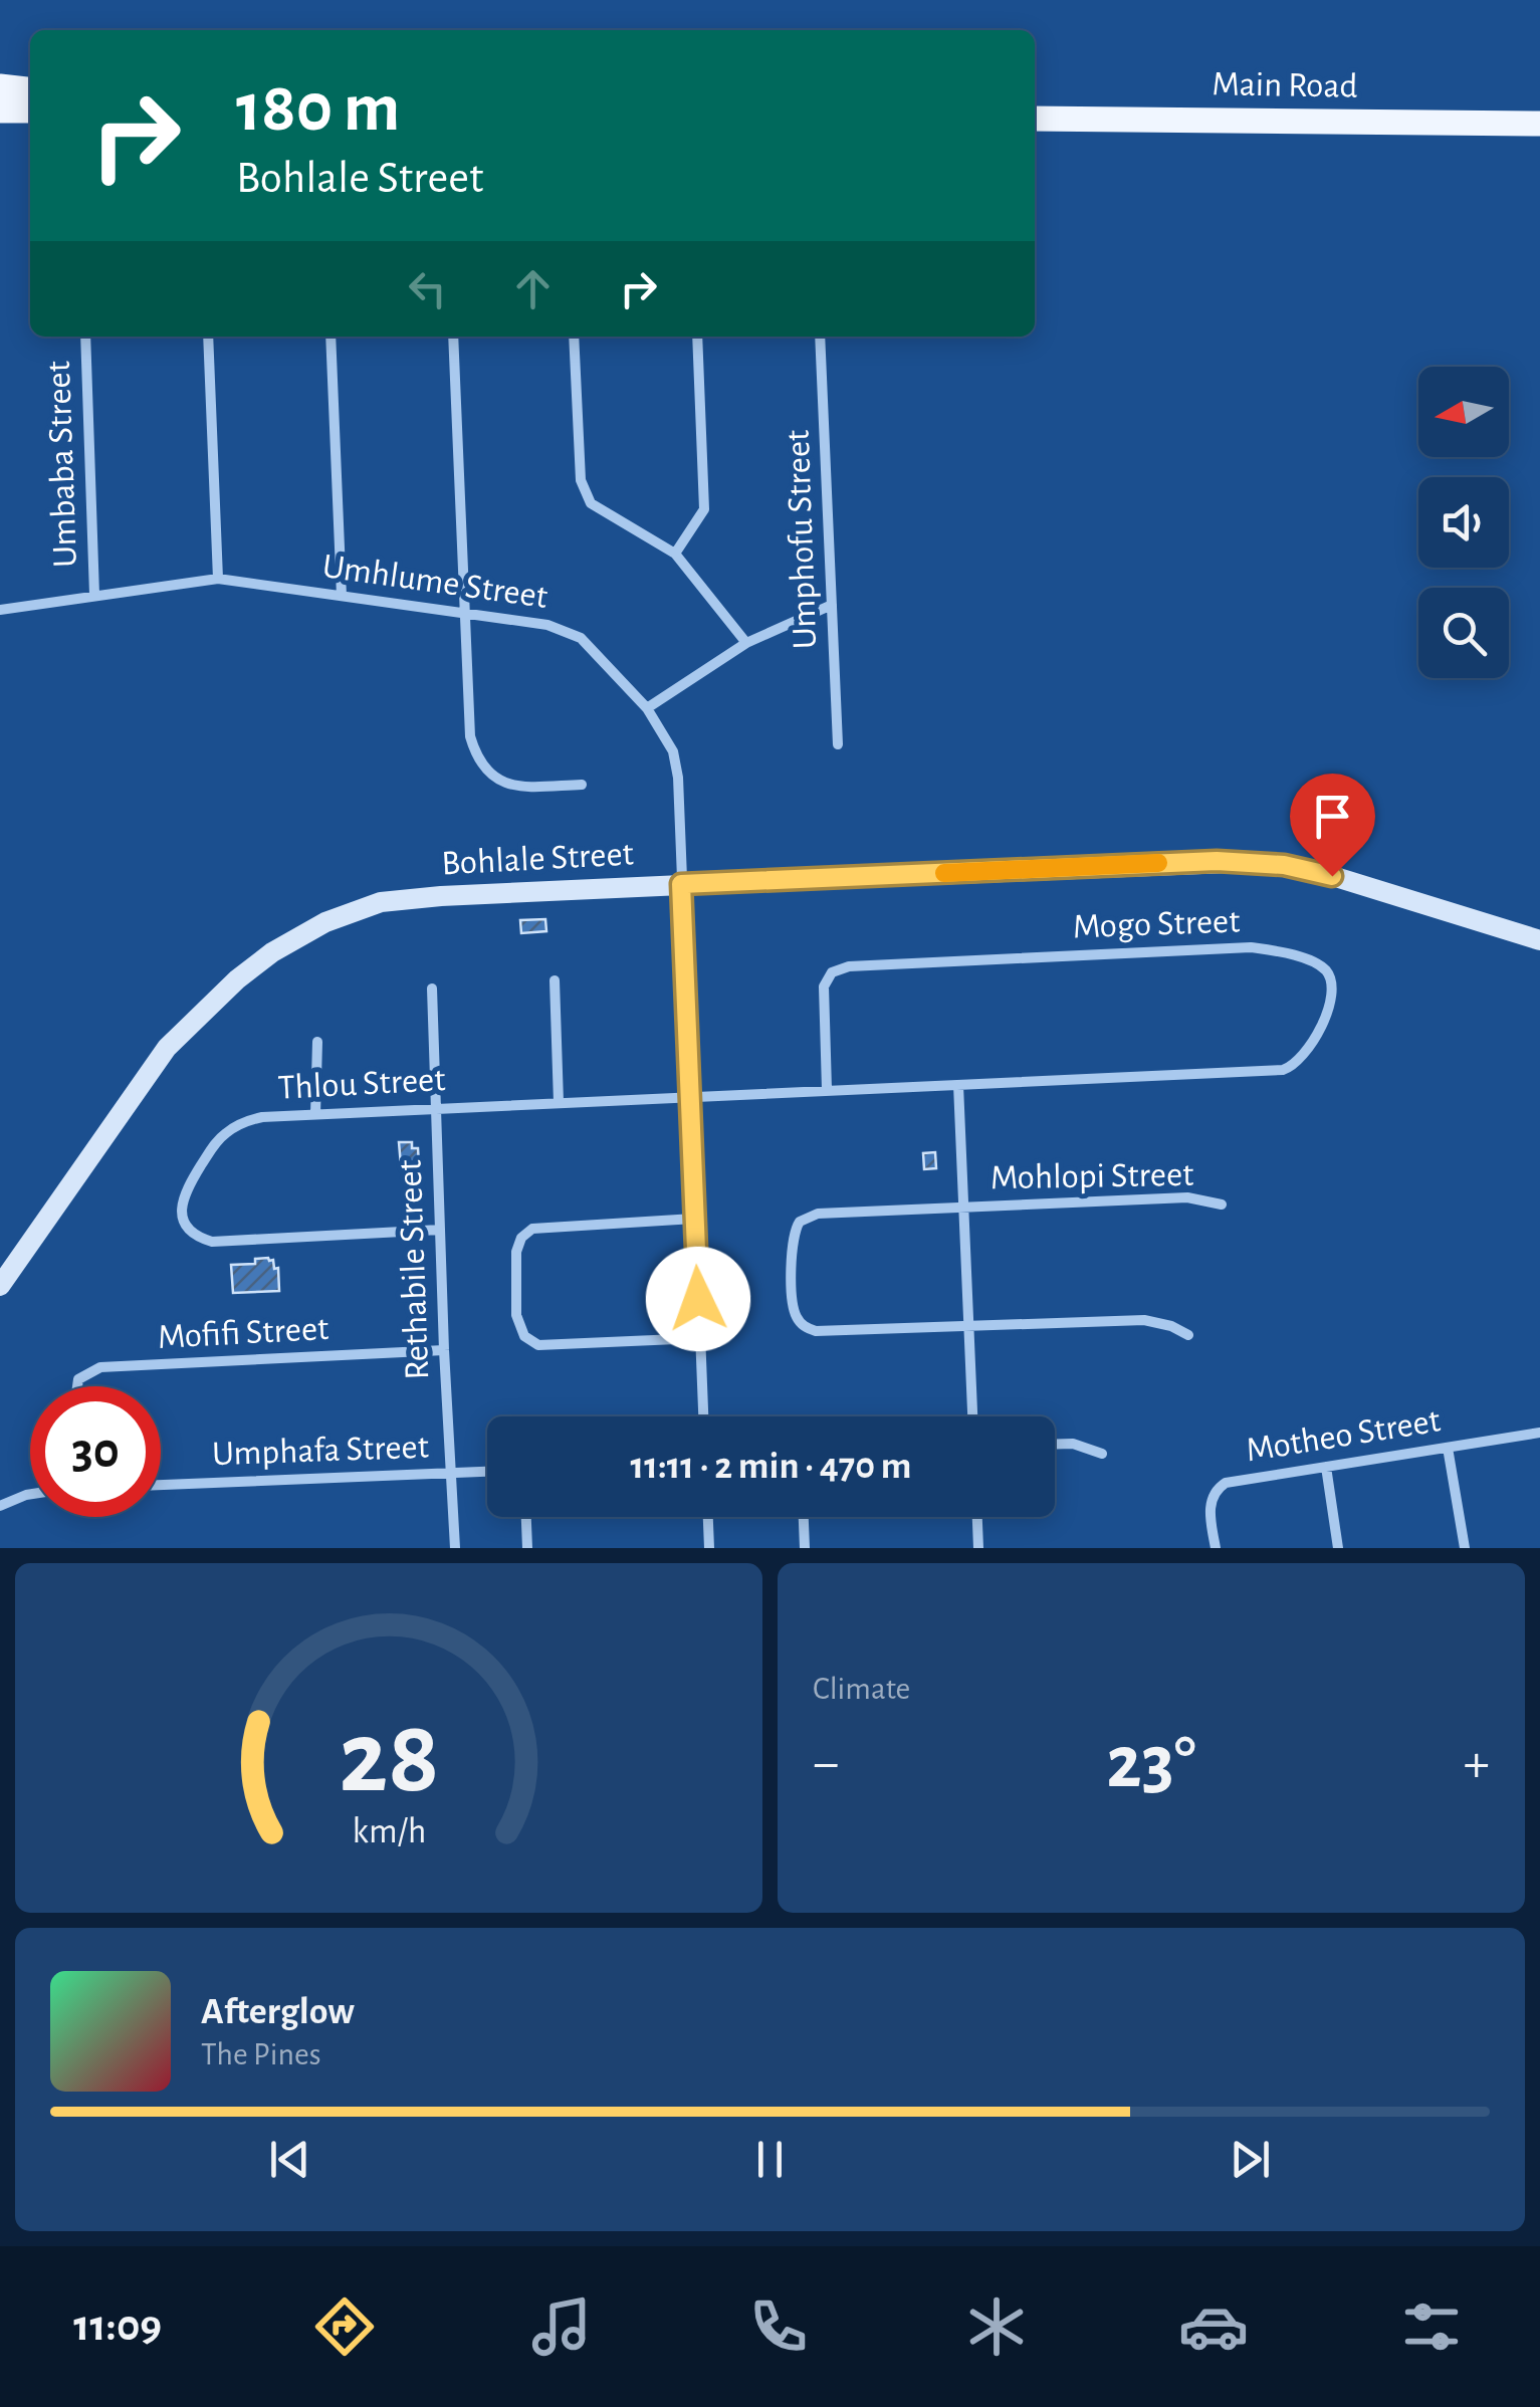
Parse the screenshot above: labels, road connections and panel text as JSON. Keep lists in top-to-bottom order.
{
  "streets": {
    "main road": ["Main Road"],
    "street": [
      "Umbaba Street",
      "Umphofu Street",
      "Umhlume Street",
      "Bohlale Street",
      "Mogo Street",
      "Thlou Street",
      "Mohlopi Street",
      "Rethabile Street",
      "Mofifi Street",
      "Motheo Street",
      "Umphafa Street"
    ]
  },
  "crossings": [
    ["Umbaba Street", "Umhlume Street"],
    ["Umhlume Street", "Bohlale Street"],
    ["Umhlume Street", "Mogo Street"],
    ["Umhlume Street", "Thlou Street"],
    ["Mogo Street", "Thlou Street"],
    ["Thlou Street", "Rethabile Street"],
    ["Rethabile Street", "Mofifi Street"],
    ["Rethabile Street", "Umphafa Street"]
  ],
  "north": "left",
  "page": {
    "turn": ["180 m", "Bohlale Street"],
    "limit": "30",
    "trip": "11:11 · 2 min · 470 m",
    "tile": "Climate",
    "heat": ["−", "23°", "+"],
    "song": ["Afterglow", "The Pines"],
    "tabs": "11:09",
    "gauge": ["28", "km/h"]
  }
}
